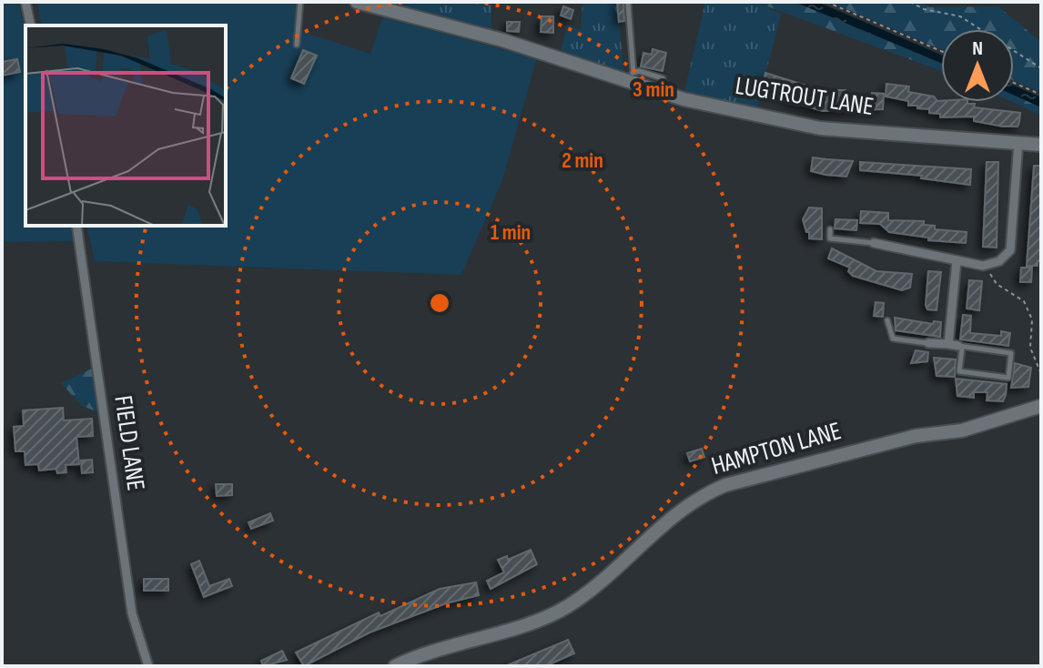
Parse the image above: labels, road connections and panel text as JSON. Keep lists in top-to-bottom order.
{
  "streets": {
    "main road": ["LUGTROUT LANE", "HAMPTON LANE"],
    "street": ["FIELD LANE"]
  },
  "north": "top",
  "rings": ["3 min", "2 min", "1 min"]
}
